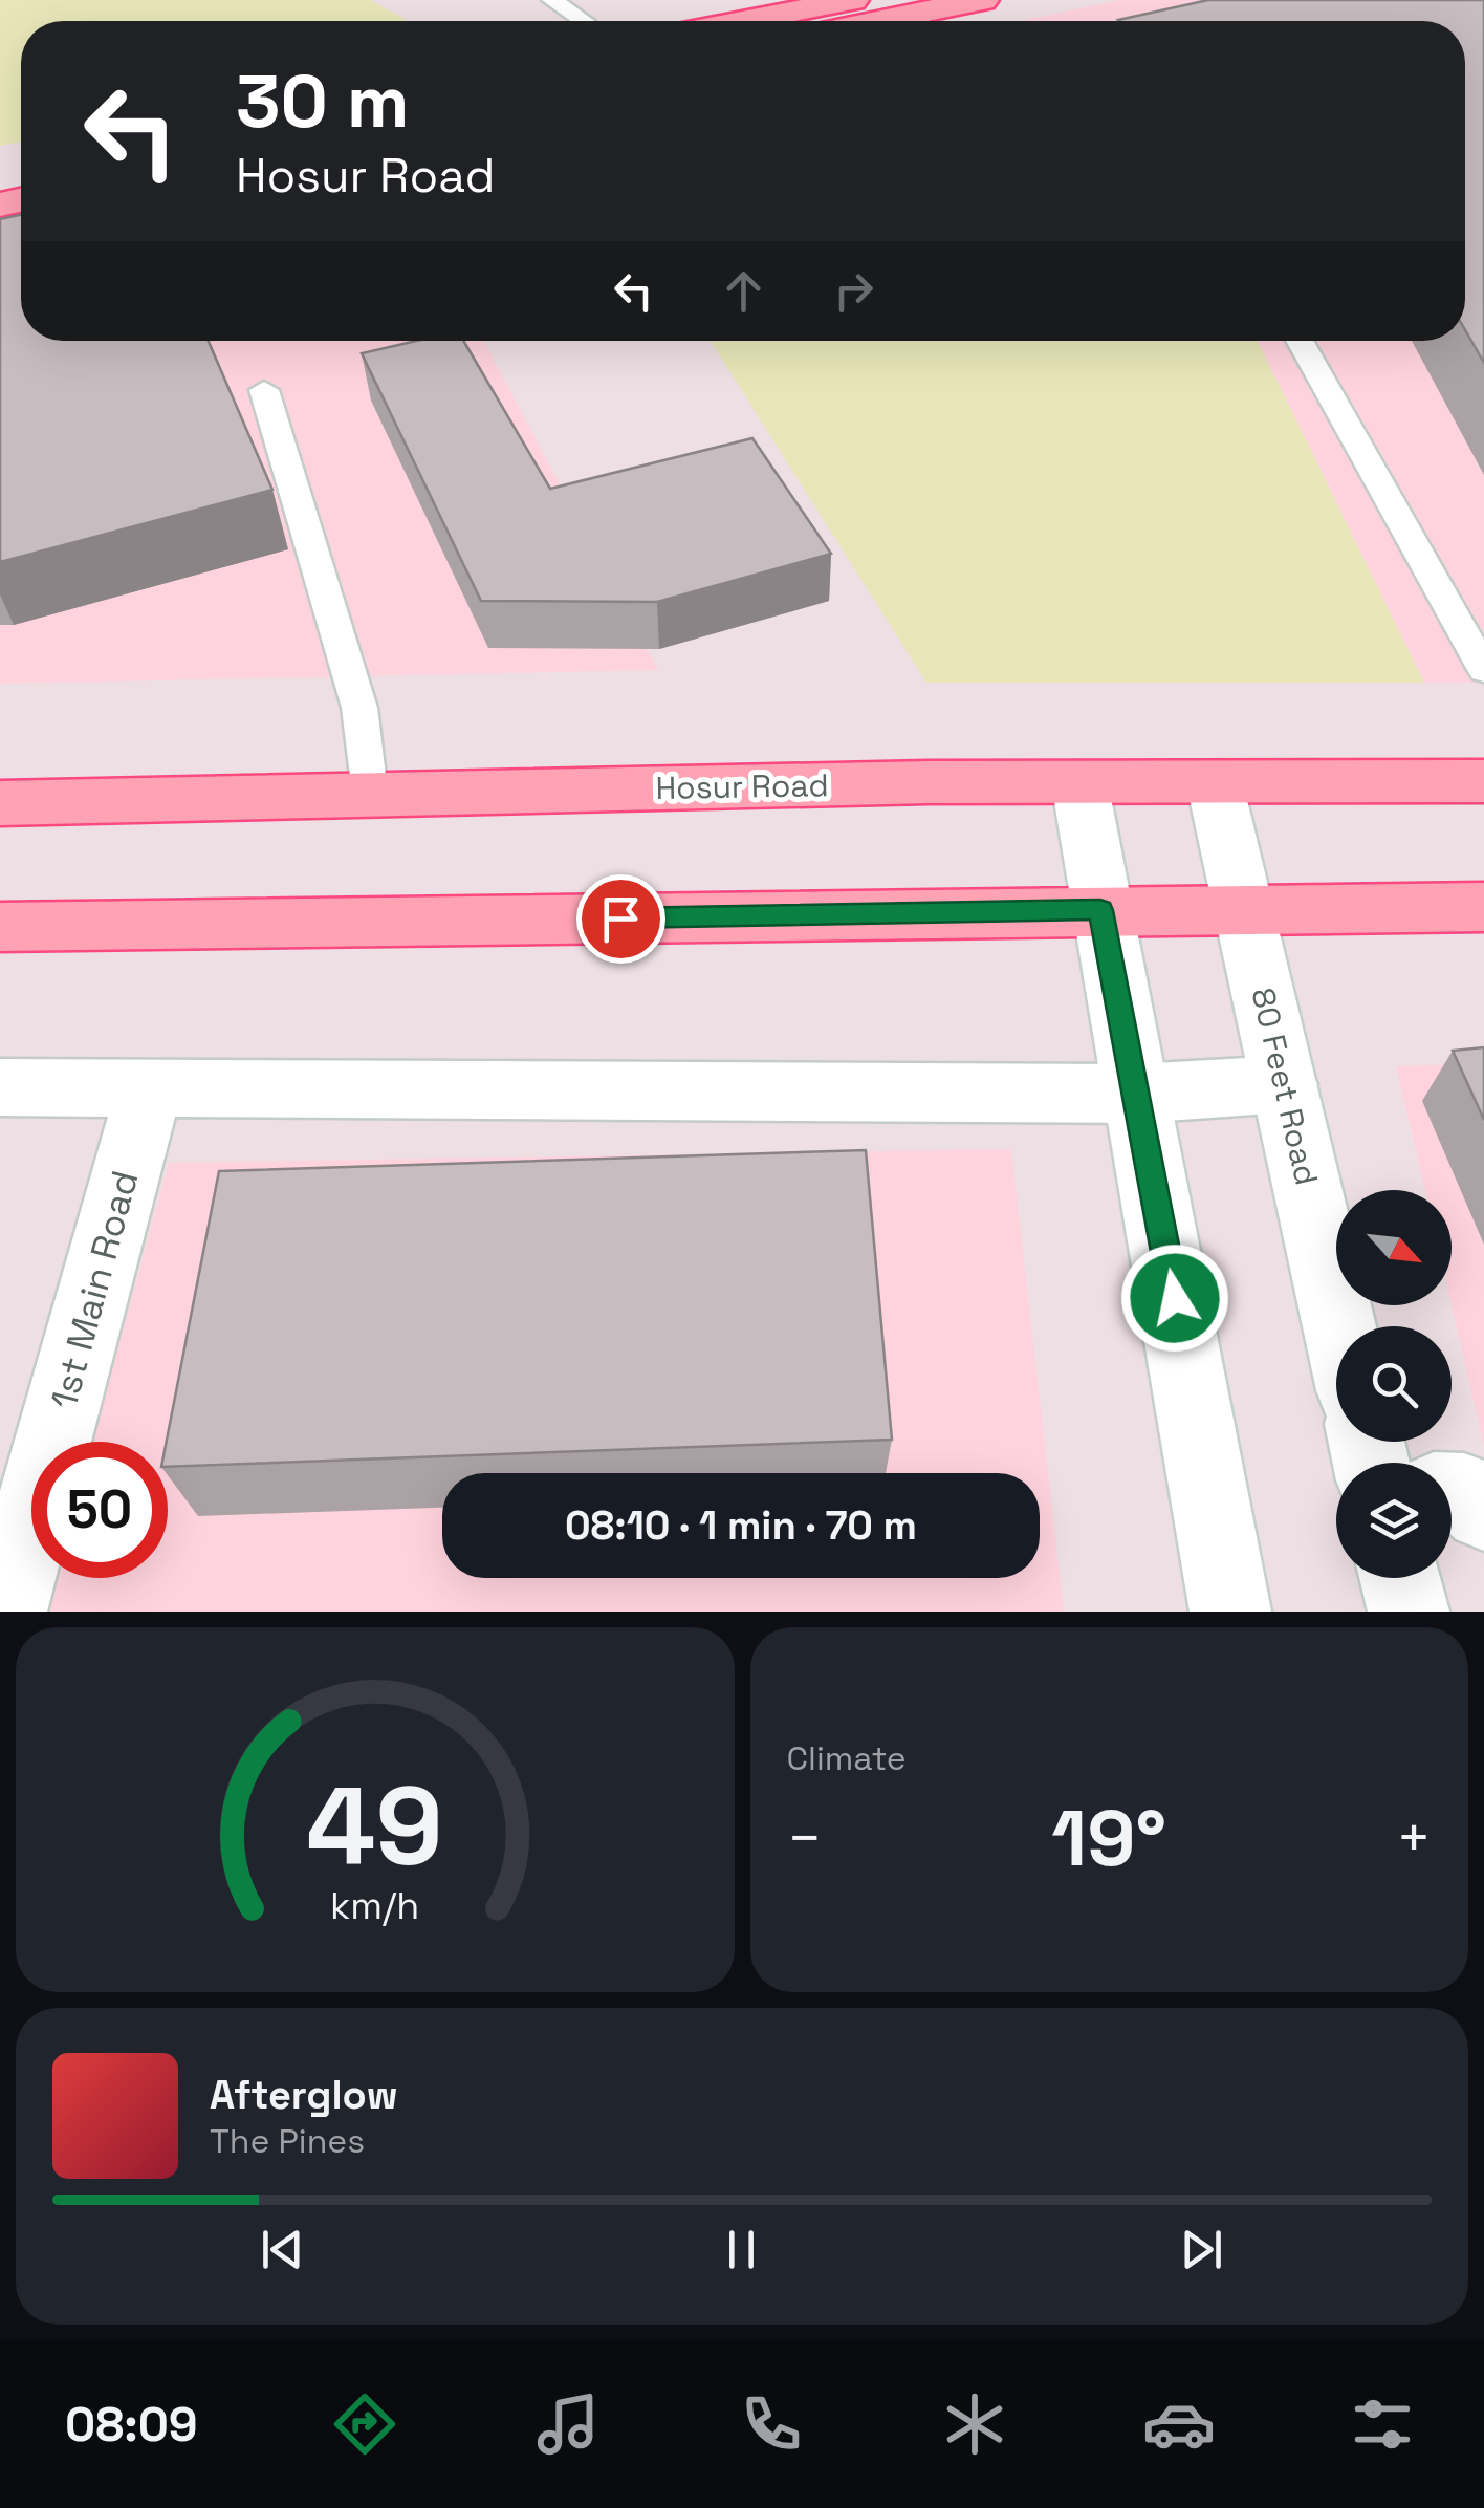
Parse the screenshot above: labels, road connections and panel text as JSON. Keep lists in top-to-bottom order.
{
  "streets": {
    "main road": ["Hosur Road"],
    "street": ["80 Feet Road", "1st Main Road"]
  },
  "crossings": [
    ["Hosur Road", "80 Feet Road"]
  ],
  "north": "bottom right",
  "page": {
    "turn": ["30 m", "Hosur Road"],
    "limit": "50",
    "trip": "08:10 · 1 min · 70 m",
    "tile": "Climate",
    "heat": ["−", "19°", "+"],
    "song": ["Afterglow", "The Pines"],
    "tabs": "08:09",
    "gauge": ["49", "km/h"]
  }
}
